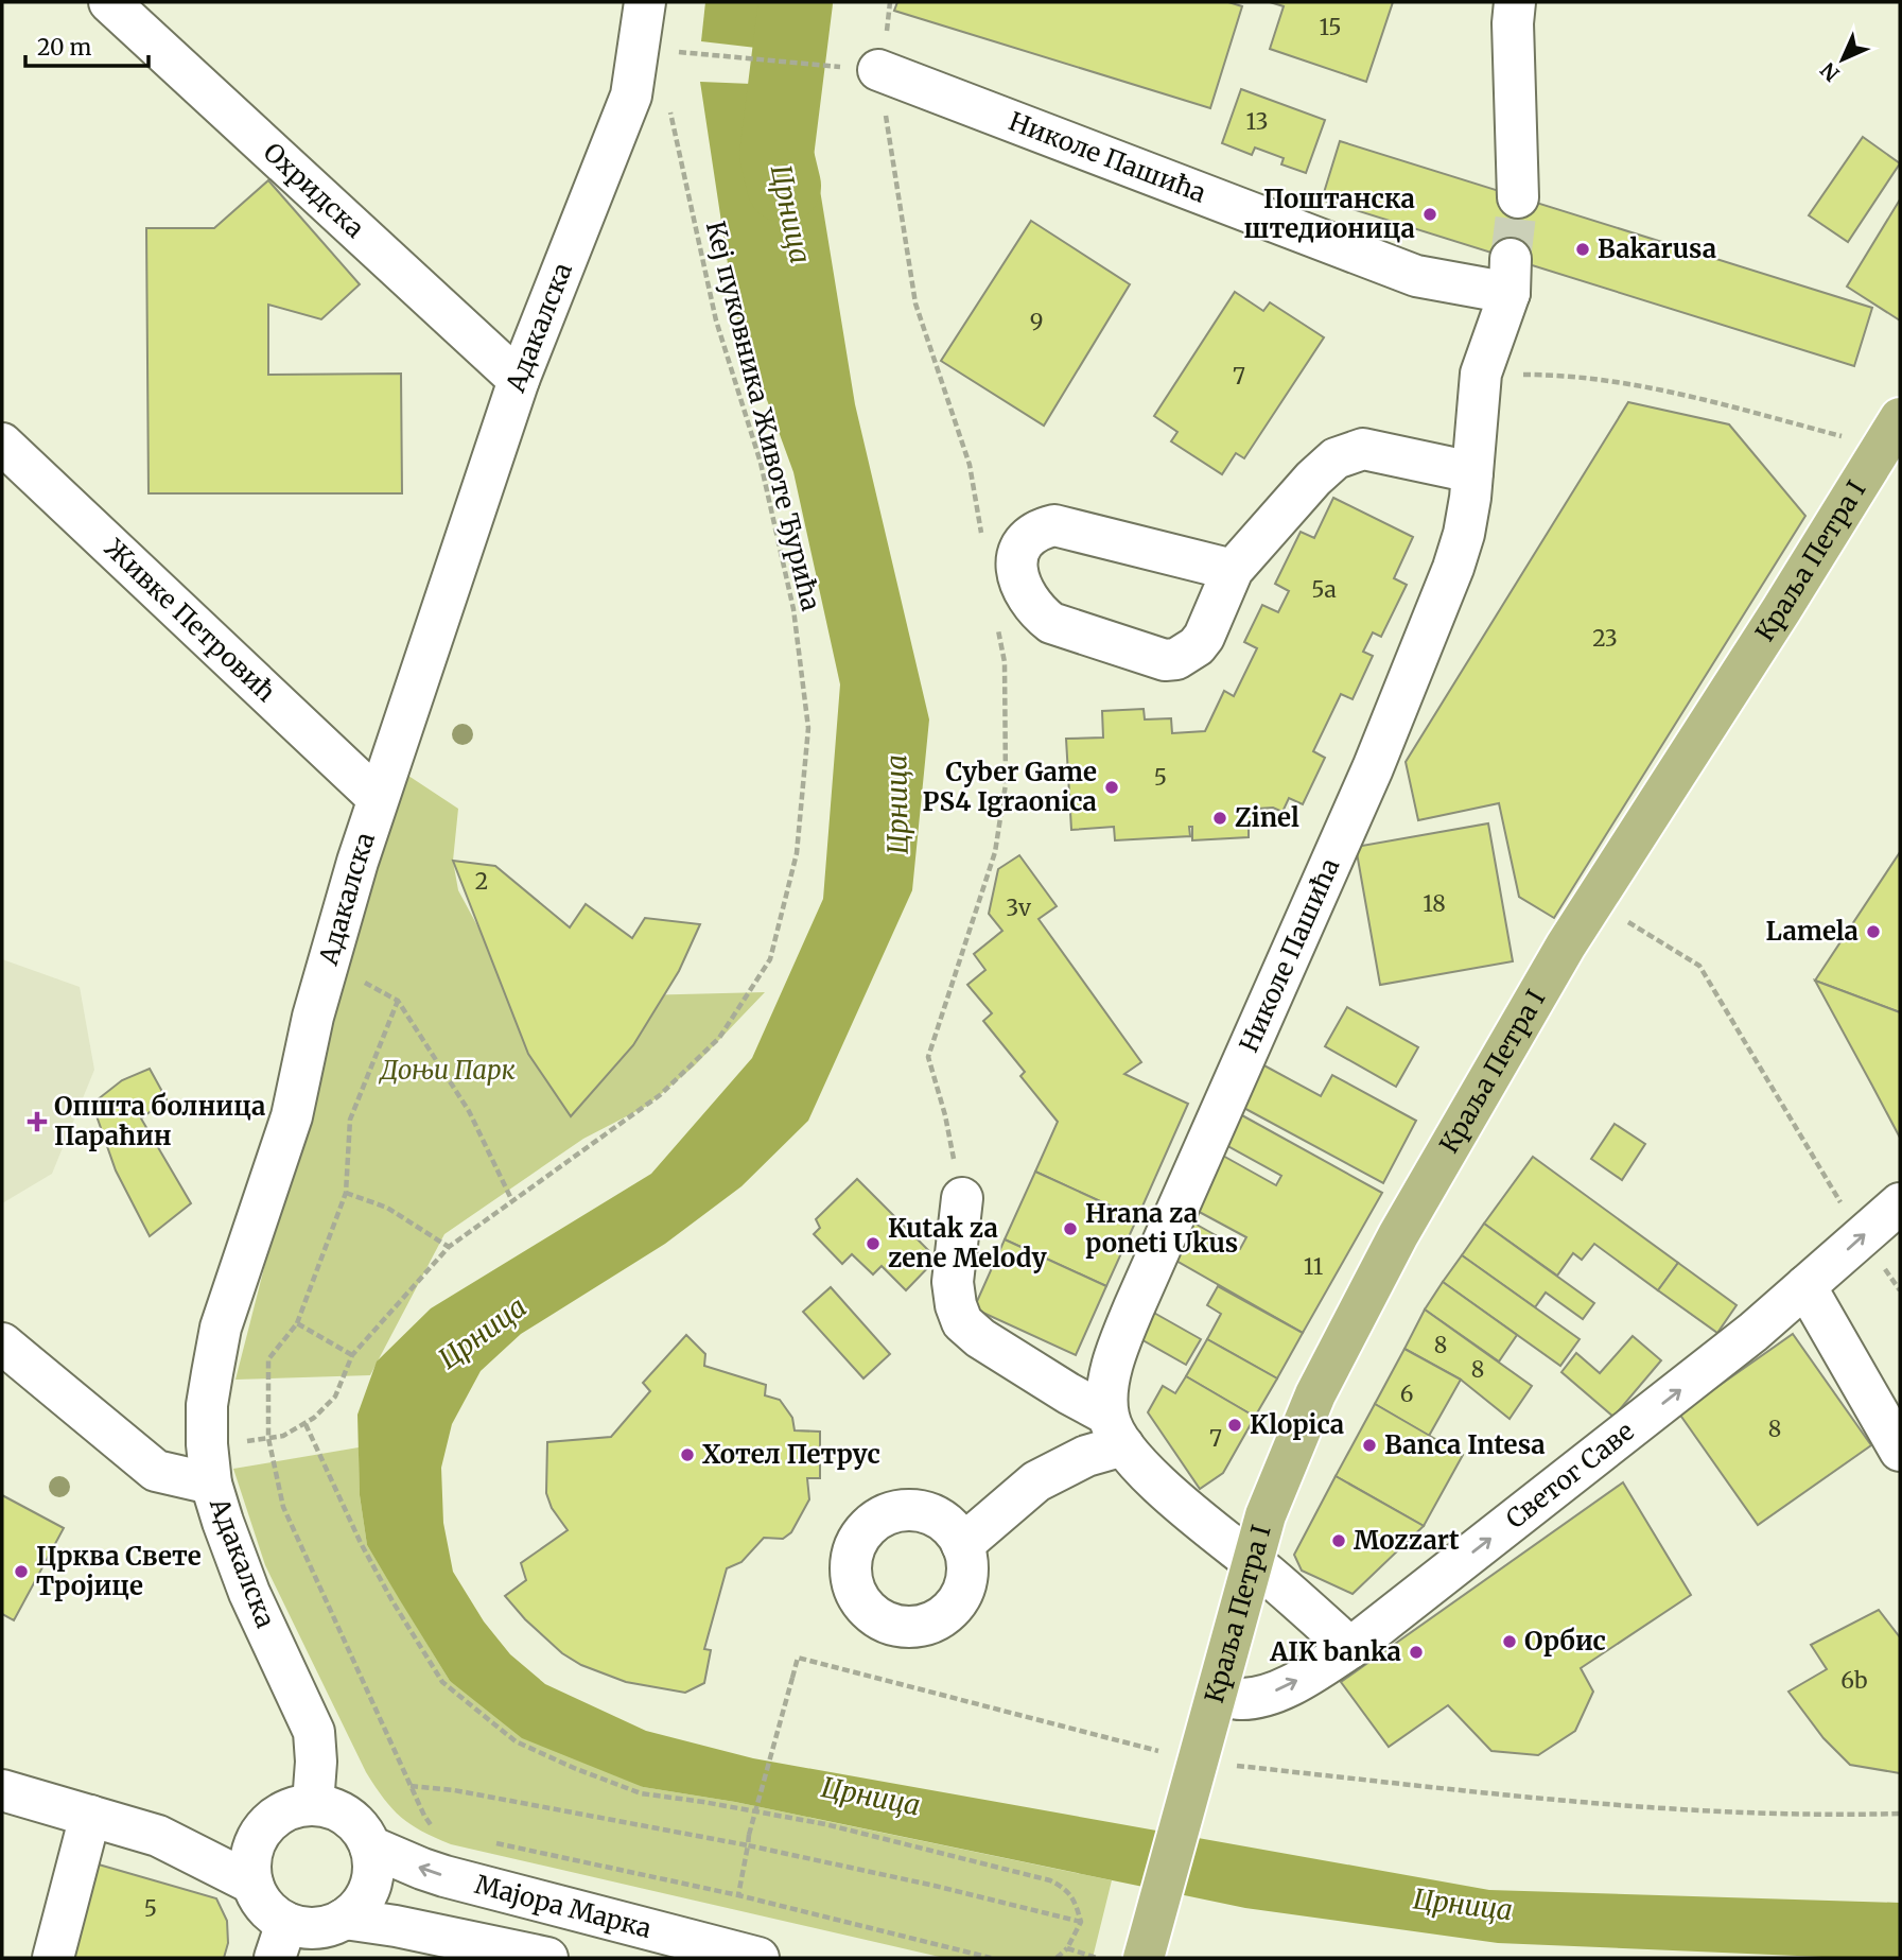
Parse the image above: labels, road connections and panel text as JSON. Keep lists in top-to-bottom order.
{
  "streets": {
    "main road": ["Краља Петра I"],
    "street": [
      "Николе Пашића",
      "Охридска",
      "Адакалска",
      "Живке Петровић",
      "Светог Саве",
      "Мајора Марка"
    ],
    "path": ["Кеј пуковника Животе Ђурића"]
  },
  "crossings": [
    ["Охридска", "Адакалска"],
    ["Адакалска", "Кеј пуковника Животе Ђурића"],
    ["Адакалска", "Живке Петровић"],
    ["Адакалска", "Мајора Марка"],
    ["Краља Петра I", "Светог Саве"]
  ],
  "one_way": ["Светог Саве"],
  "water": ["Црница"],
  "parks": ["Доњи Парк"],
  "places": {
    "other": [
      "Поштанска штедионица",
      "Bakarusa",
      "Cyber Game PS4 Igraonica",
      "Zinel",
      "Lamela",
      "Hrana za poneti Ukus",
      "Kutak za zene Melody",
      "Klopica",
      "Banca Intesa",
      "Хотел Петрус",
      "Mozzart",
      "Црква Свете Тројице",
      "Орбис",
      "AIK banka"
    ],
    "health": ["Општа болница Параћин"]
  },
  "house_numbers": [
    "15",
    "13",
    "9",
    "7",
    "5a",
    "23",
    "5",
    "2",
    "18",
    "3v",
    "11",
    "8",
    "8",
    "6",
    "8",
    "7",
    "6b",
    "5"
  ],
  "scale_bar": "20 m",
  "north": "bottom left"
}
